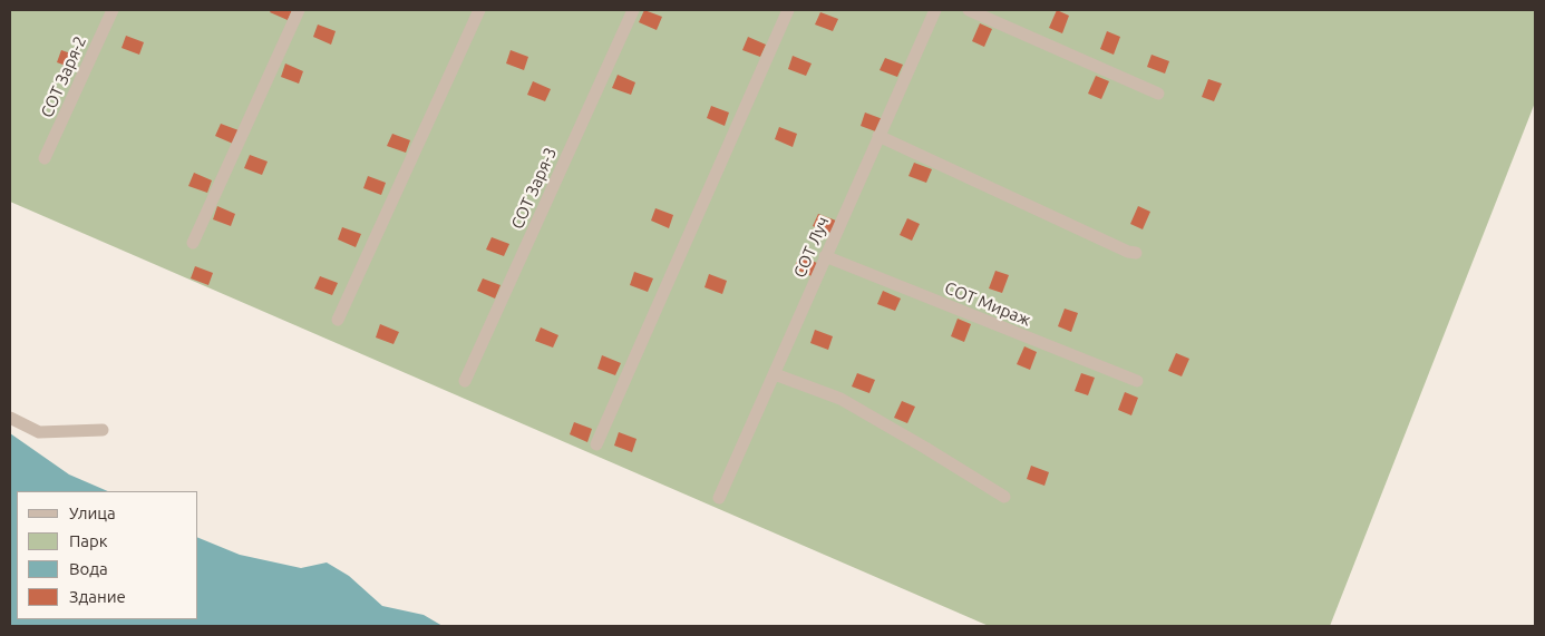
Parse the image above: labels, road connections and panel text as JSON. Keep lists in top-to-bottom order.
{
  "streets": {
    "street": [
      "СОТ Заря-2",
      "СОТ Заря-3",
      "СОТ Луч",
      "СОТ Мираж"
    ]
  },
  "crossings": [
    ["СОТ Луч", "СОТ Мираж"]
  ],
  "legend": [
    "Улица",
    "Парк",
    "Вода",
    "Здание"
  ]
}
